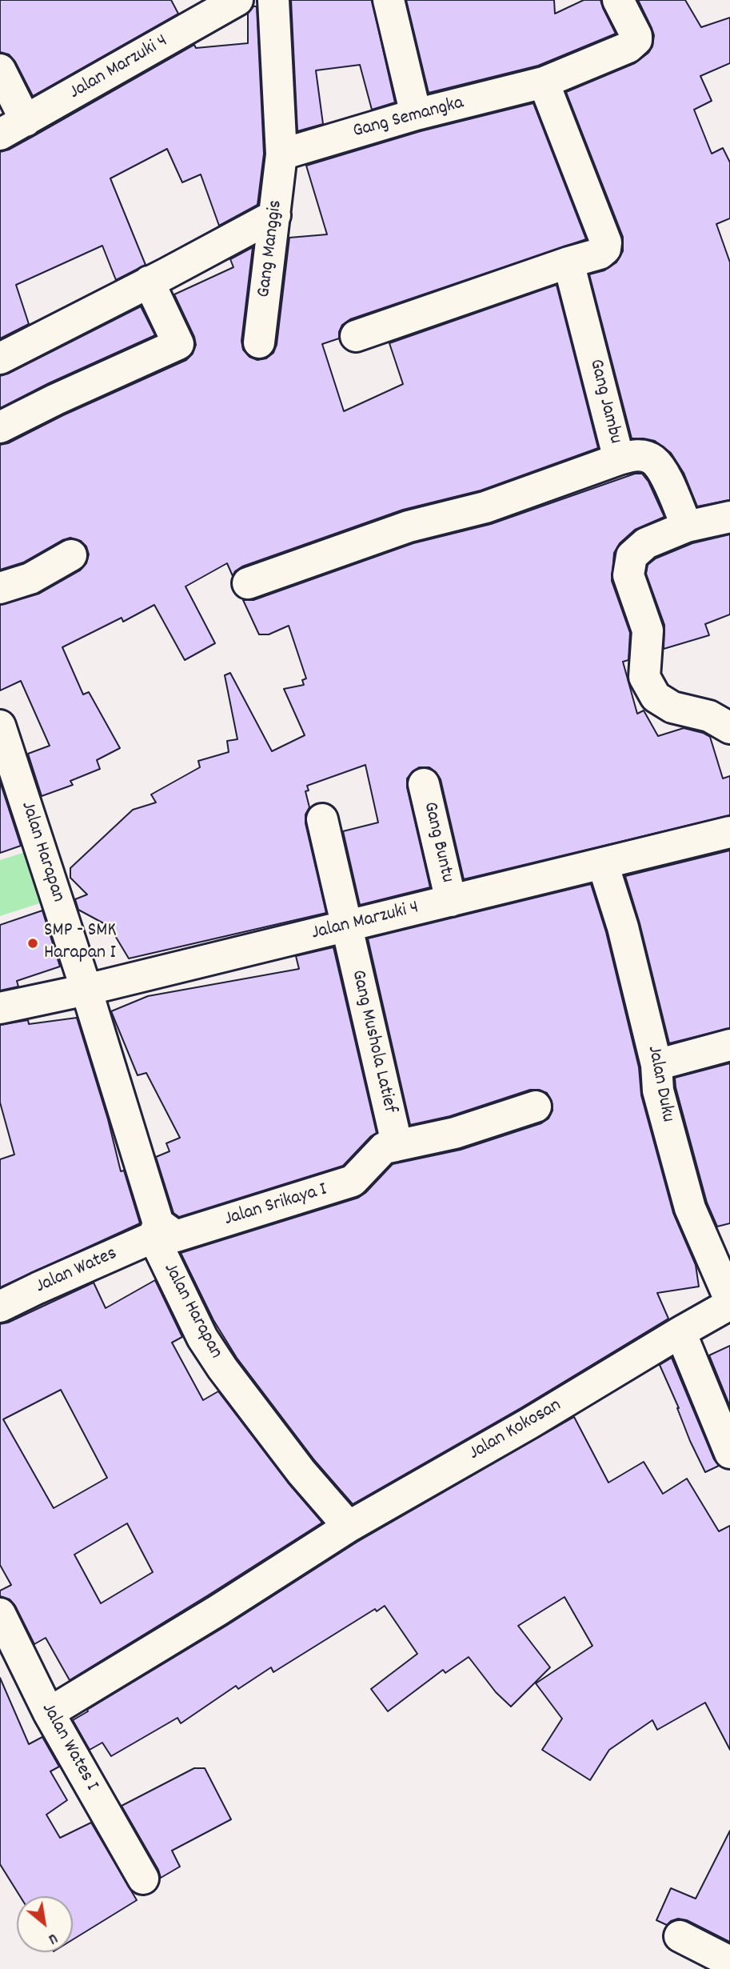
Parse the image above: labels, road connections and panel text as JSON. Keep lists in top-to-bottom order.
{
  "streets": {
    "street": [
      "Jalan Marzuki 4",
      "Gang Semangka",
      "Gang Manggis",
      "Gang Jambu",
      "Gang Buntu",
      "Jalan Harapan",
      "Gang Mushola Latief",
      "Jalan Duku",
      "Jalan Srikaya I",
      "Jalan Wates",
      "Jalan Kokosan",
      "Jalan Wates I"
    ]
  },
  "crossings": [
    ["Jalan Marzuki 4", "Gang Buntu"],
    ["Jalan Marzuki 4", "Jalan Harapan"],
    ["Jalan Marzuki 4", "Gang Mushola Latief"],
    ["Jalan Marzuki 4", "Jalan Duku"],
    ["Gang Semangka", "Gang Manggis"],
    ["Jalan Harapan", "Jalan Srikaya I"],
    ["Jalan Harapan", "Jalan Wates"],
    ["Jalan Harapan", "Jalan Kokosan"],
    ["Gang Mushola Latief", "Jalan Srikaya I"],
    ["Jalan Srikaya I", "Jalan Wates"]
  ],
  "places": ["SMP - SMK Harapan I"],
  "north": "bottom right"
}
